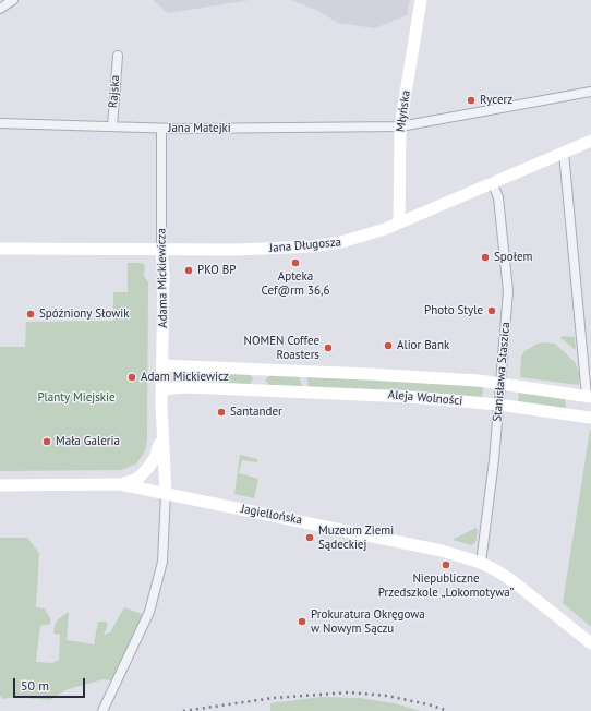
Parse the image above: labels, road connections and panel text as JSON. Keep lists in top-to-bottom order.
{
  "streets": {
    "street": [
      "Rajska",
      "Młyńska",
      "Jana Matejki",
      "Jana Długosza",
      "Adama Mickiewicza",
      "Stanisława Staszica",
      "Aleja Wolności",
      "Jagiellońska"
    ]
  },
  "crossings": [
    ["Rajska", "Jana Matejki"],
    ["Młyńska", "Jana Matejki"],
    ["Młyńska", "Jana Długosza"],
    ["Jana Matejki", "Adama Mickiewicza"],
    ["Jana Długosza", "Adama Mickiewicza"],
    ["Jana Długosza", "Stanisława Staszica"],
    ["Adama Mickiewicza", "Aleja Wolności"],
    ["Adama Mickiewicza", "Jagiellońska"],
    ["Stanisława Staszica", "Aleja Wolności"],
    ["Stanisława Staszica", "Jagiellońska"]
  ],
  "parks": ["Planty Miejskie"],
  "places": [
    "Rycerz",
    "Społem",
    "Apteka Cef@rm 36,6",
    "PKO BP",
    "Photo Style",
    "Spóźniony Słowik",
    "Alior Bank",
    "NOMEN Coffee Roasters",
    "Adam Mickiewicz",
    "Santander",
    "Mała Galeria",
    "Muzeum Ziemi Sądeckiej",
    "Niepubliczne Przedszkole „Lokomotywa”",
    "Prokuratura Okręgowa w Nowym Sączu"
  ],
  "scale_bar": "50 m"
}
